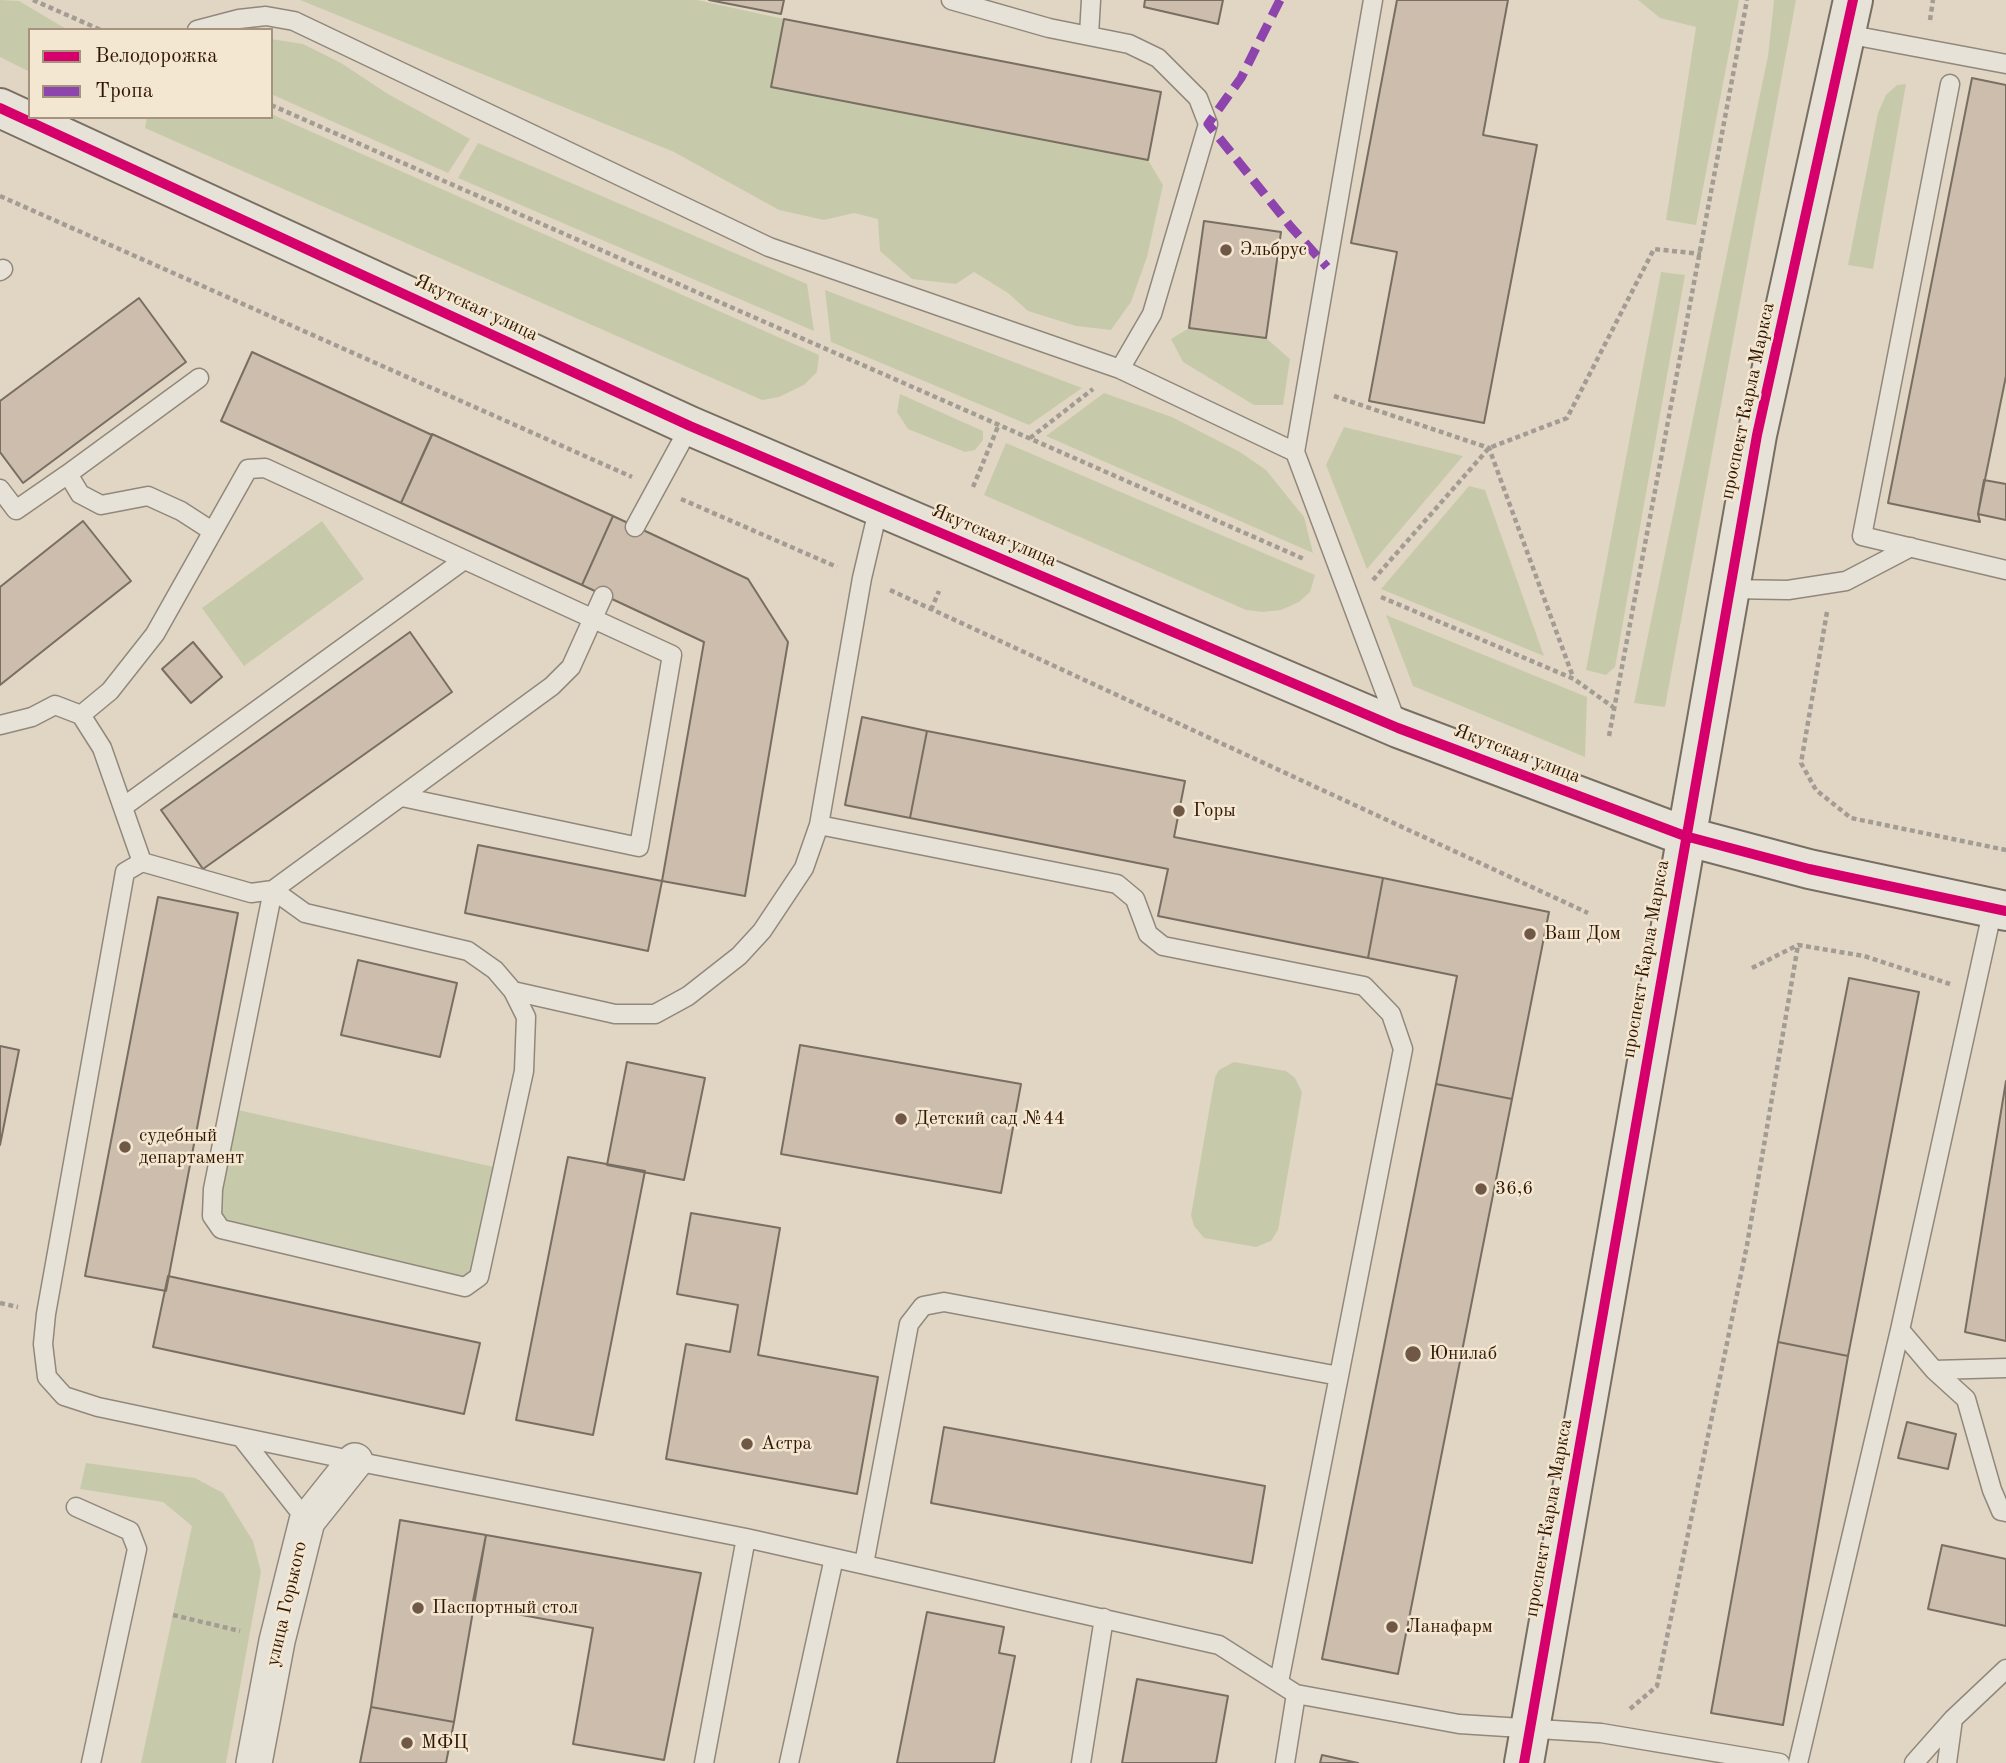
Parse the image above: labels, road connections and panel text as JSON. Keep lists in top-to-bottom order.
{
  "streets": {
    "street": ["Якутская улица", "проспект Карла Маркса", "улица Горького"]
  },
  "crossings": [
    ["Якутская улица", "проспект Карла Маркса"]
  ],
  "places": [
    "Эльбрус",
    "Горы",
    "Ваш Дом",
    "Детский сад №44",
    "судебный департамент",
    "36,6",
    "Юнилаб",
    "Астра",
    "Паспортный стол",
    "Ланафарм",
    "МФЦ"
  ],
  "legend": ["Велодорожка", "Тропа"]
}
